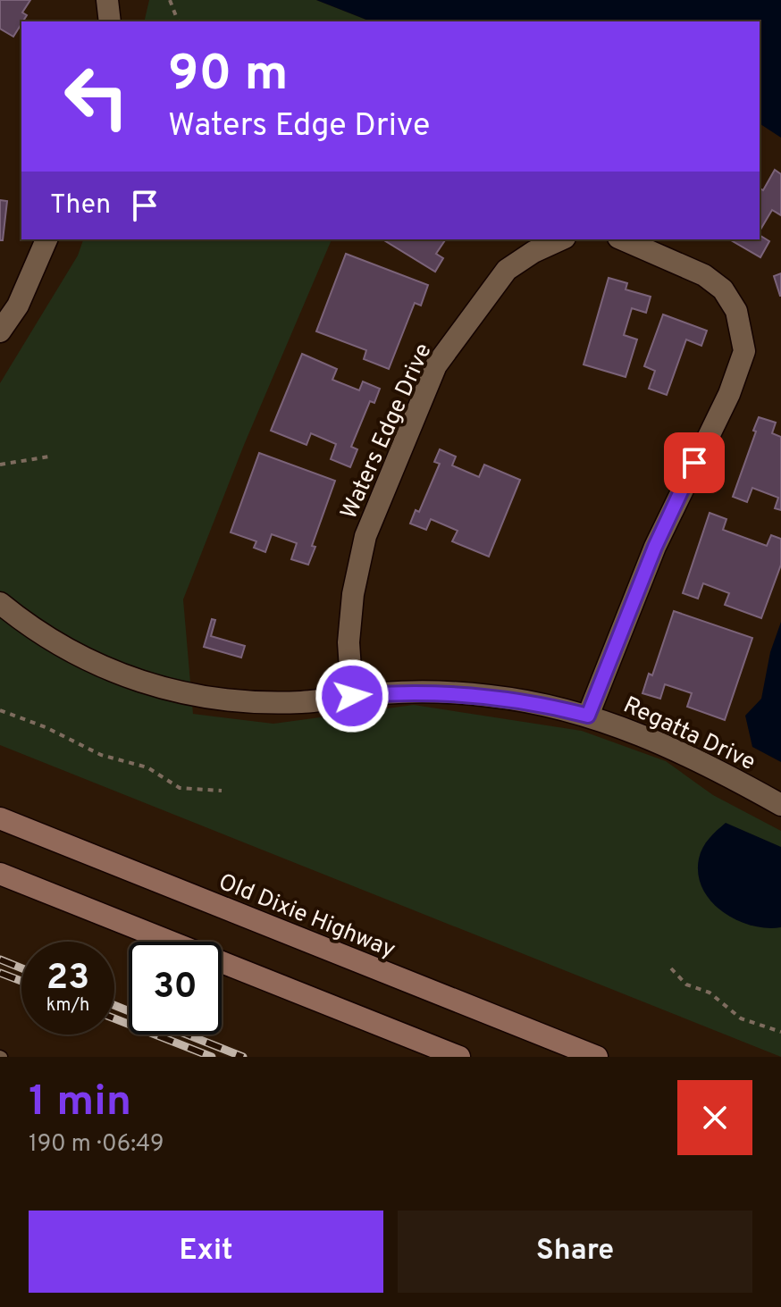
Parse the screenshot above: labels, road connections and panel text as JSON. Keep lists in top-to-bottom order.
{
  "streets": {
    "main road": ["Old Dixie Highway"],
    "street": ["Waters Edge Drive", "Regatta Drive"]
  },
  "crossings": [
    ["Waters Edge Drive", "Regatta Drive"]
  ],
  "page": {
    "turn": ["90 m", "Waters Edge Drive"],
    "then": "Then",
    "speed": "23 km/h",
    "limit": "30",
    "heading": ["1 min", "190 m · 06:49"],
    "buttons": ["Exit", "Share"]
  }
}
